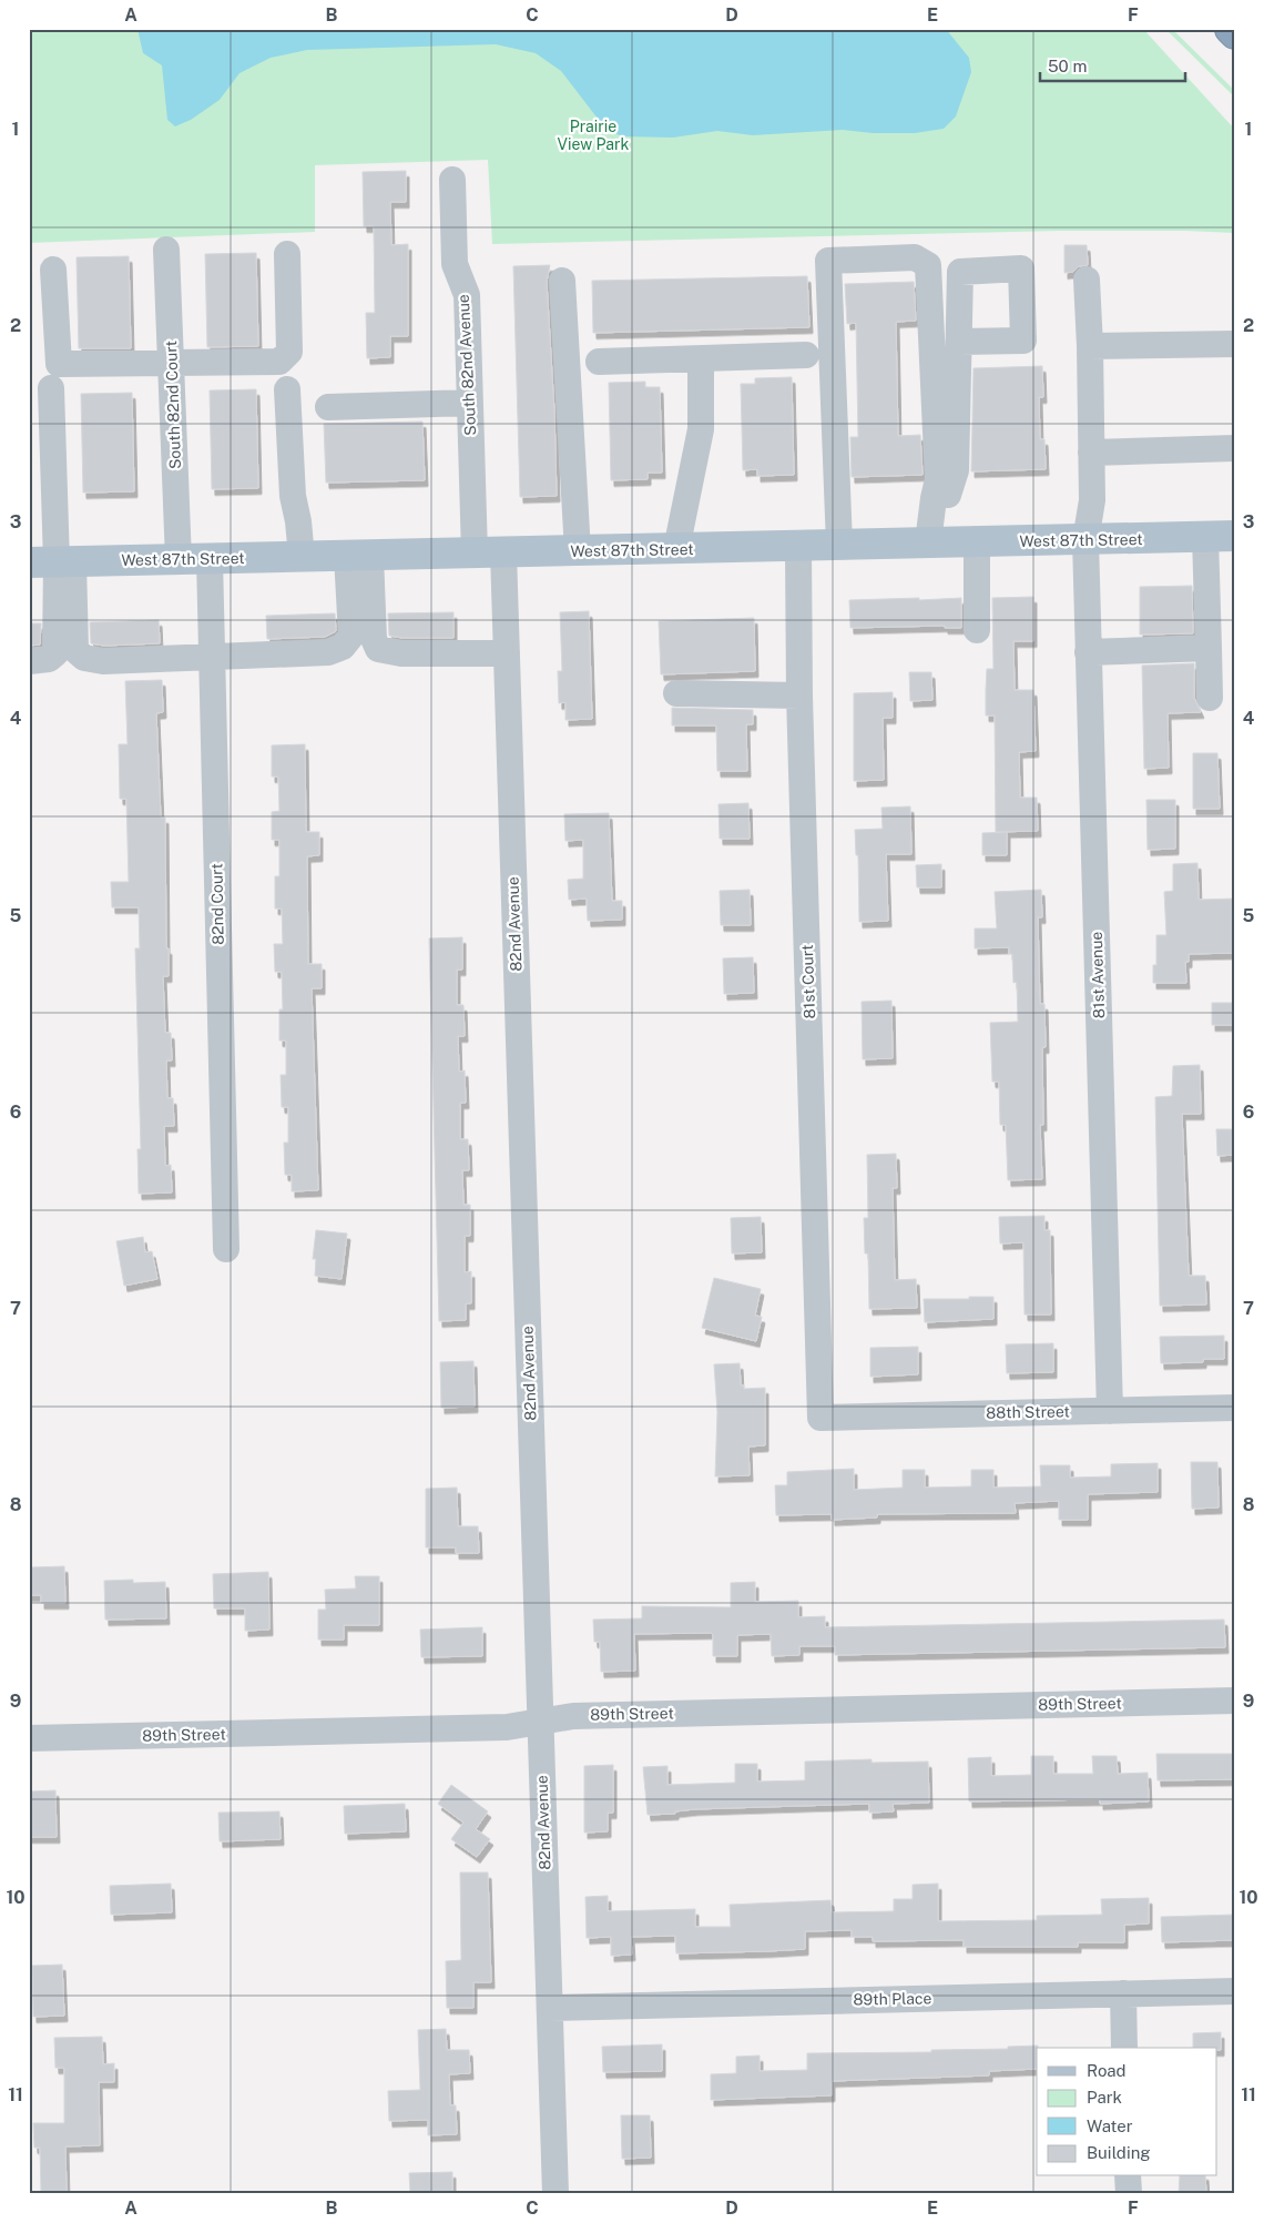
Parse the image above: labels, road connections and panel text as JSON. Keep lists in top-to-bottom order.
{
  "streets": {
    "main road": ["West 87th Street"],
    "street": [
      "South 82nd Avenue",
      "South 82nd Court",
      "82nd Court",
      "82nd Avenue",
      "81st Avenue",
      "81st Court",
      "88th Street",
      "89th Street",
      "89th Place"
    ]
  },
  "crossings": [
    ["South 82nd Avenue", "West 87th Street"],
    ["South 82nd Avenue", "82nd Avenue"],
    ["South 82nd Court", "West 87th Street"],
    ["West 87th Street", "82nd Court"],
    ["West 87th Street", "82nd Avenue"],
    ["West 87th Street", "81st Avenue"],
    ["West 87th Street", "81st Court"],
    ["82nd Avenue", "89th Street"],
    ["82nd Avenue", "89th Place"],
    ["81st Avenue", "88th Street"],
    ["81st Court", "88th Street"]
  ],
  "parks": ["Prairie View Park"],
  "legend": [
    "Road",
    "Park",
    "Water",
    "Building"
  ],
  "scale_bar": "50 m",
  "grid": {
    "columns": [
      "A",
      "B",
      "C",
      "D",
      "E",
      "F"
    ],
    "rows": [
      "1",
      "2",
      "3",
      "4",
      "5",
      "6",
      "7",
      "8",
      "9",
      "10",
      "11"
    ]
  }
}
